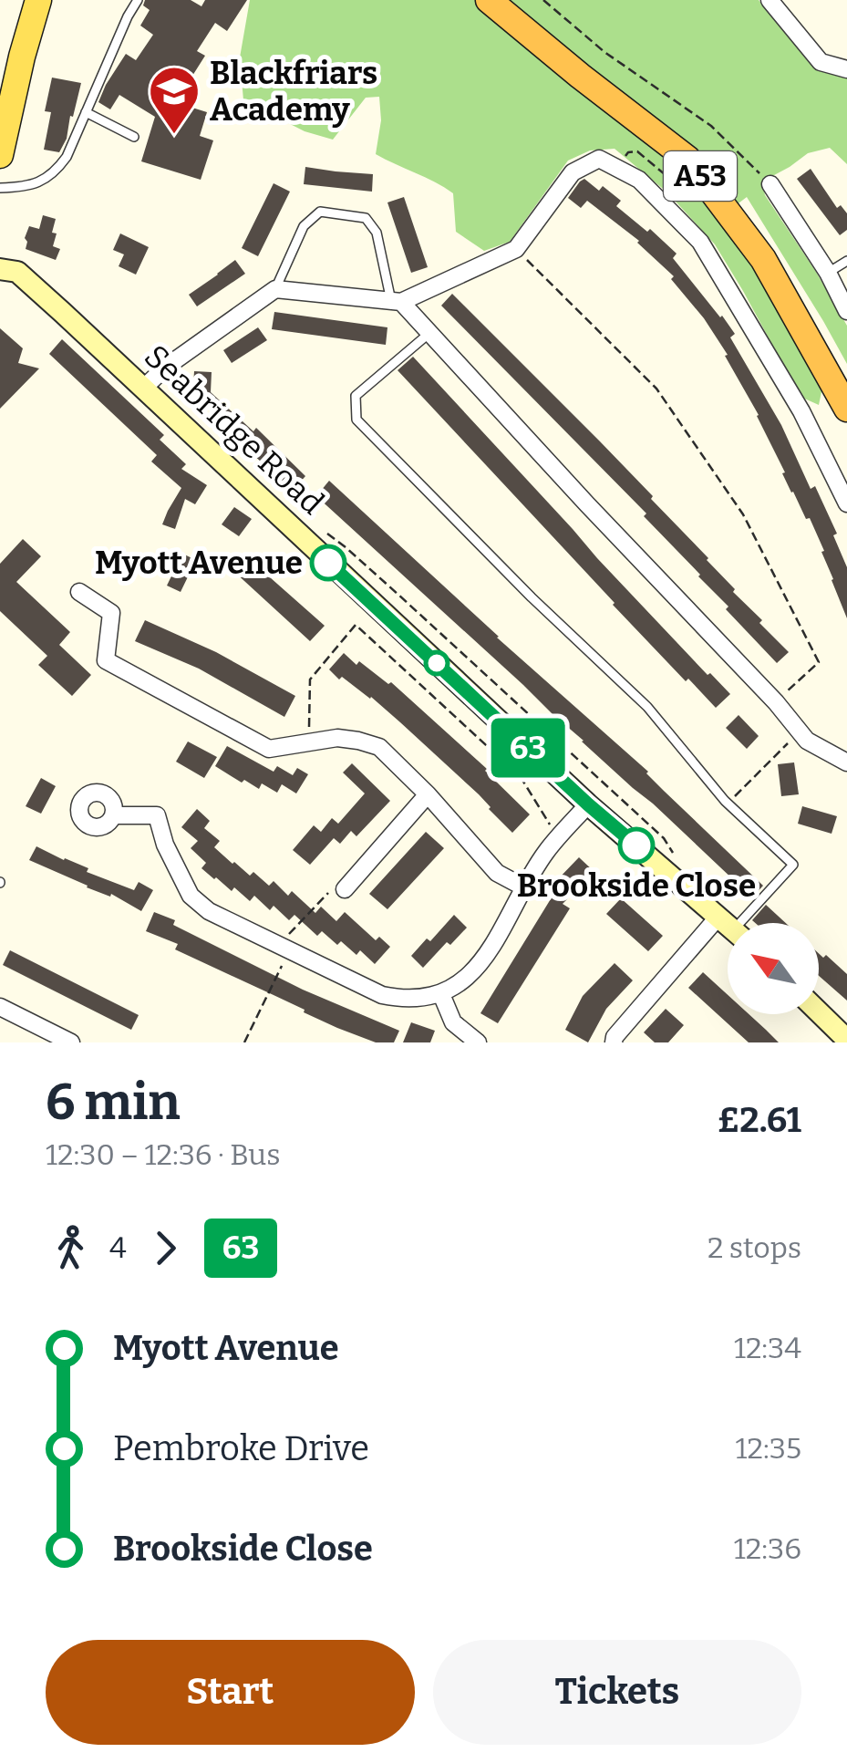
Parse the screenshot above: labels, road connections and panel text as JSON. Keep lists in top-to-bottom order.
{
  "streets": {
    "highway": ["A53"],
    "main road": ["Seabridge Road"]
  },
  "places": {
    "school or university": ["Blackfriars Academy"],
    "other": ["Myott Avenue", "Brookside Close"]
  },
  "lines": ["bus line 63"],
  "north": "top left",
  "page": {
    "on_map": "63",
    "heading": ["6 min", "12:30 – 12:36 · Bus", "£2.61"],
    "legs": ["4", "63", "2 stops"],
    "list": [
      {
        "name": "Myott Avenue",
        "value": "12:34"
      },
      {
        "name": "Pembroke Drive",
        "value": "12:35"
      },
      {
        "name": "Brookside Close",
        "value": "12:36"
      }
    ],
    "buttons": ["Start", "Tickets"]
  }
}
